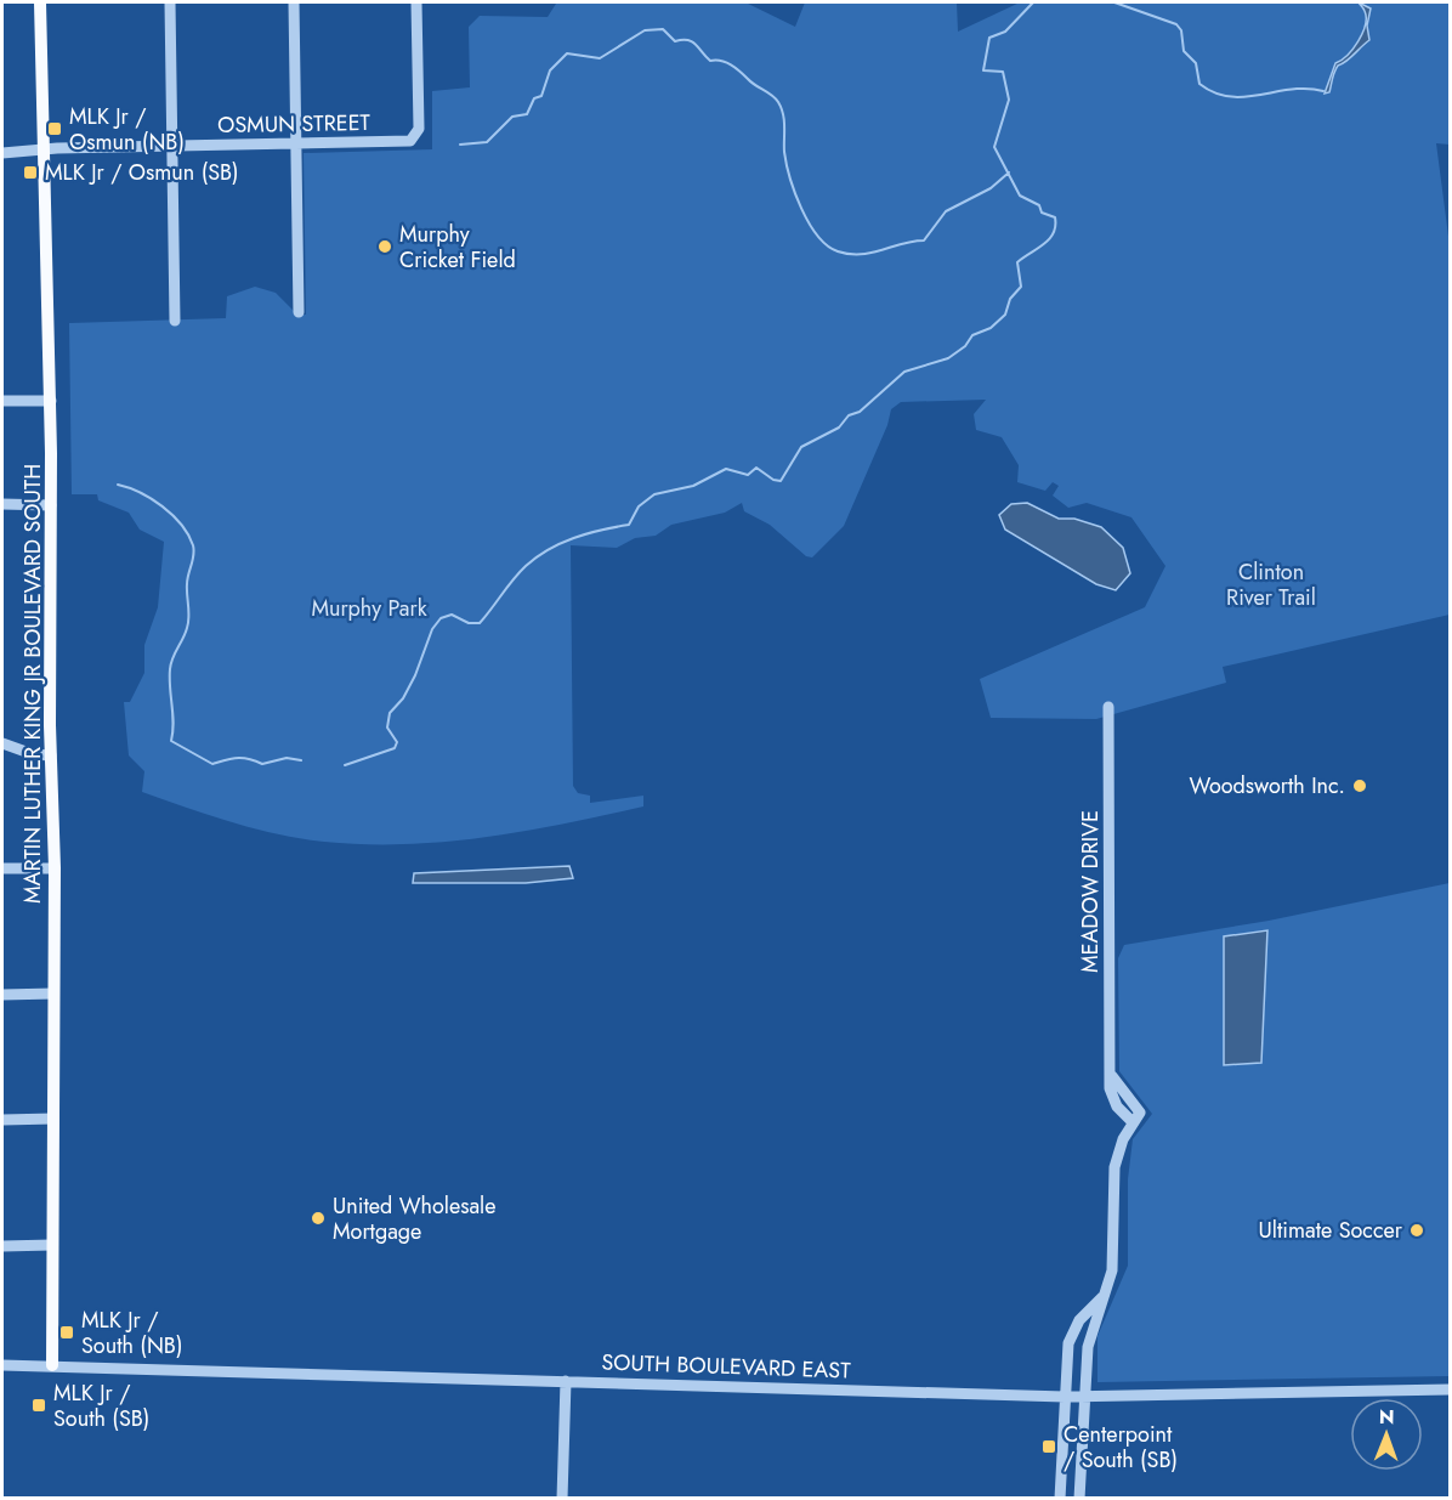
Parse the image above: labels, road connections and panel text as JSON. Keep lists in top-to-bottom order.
{
  "streets": {
    "main road": ["MARTIN LUTHER KING JR BOULEVARD SOUTH"],
    "street": ["OSMUN STREET", "MEADOW DRIVE", "SOUTH BOULEVARD EAST"]
  },
  "crossings": [
    ["OSMUN STREET", "MARTIN LUTHER KING JR BOULEVARD SOUTH"],
    ["MARTIN LUTHER KING JR BOULEVARD SOUTH", "SOUTH BOULEVARD EAST"]
  ],
  "parks": ["Clinton River Trail", "Murphy Park"],
  "places": {
    "transit": [
      "MLK Jr / Osmun (NB)",
      "MLK Jr / Osmun (SB)",
      "MLK Jr / South (NB)",
      "MLK Jr / South (SB)",
      "Centerpoint / South (SB)"
    ],
    "other": [
      "Murphy Cricket Field",
      "Woodsworth Inc.",
      "United Wholesale Mortgage",
      "Ultimate Soccer"
    ]
  },
  "north": "top"
}
